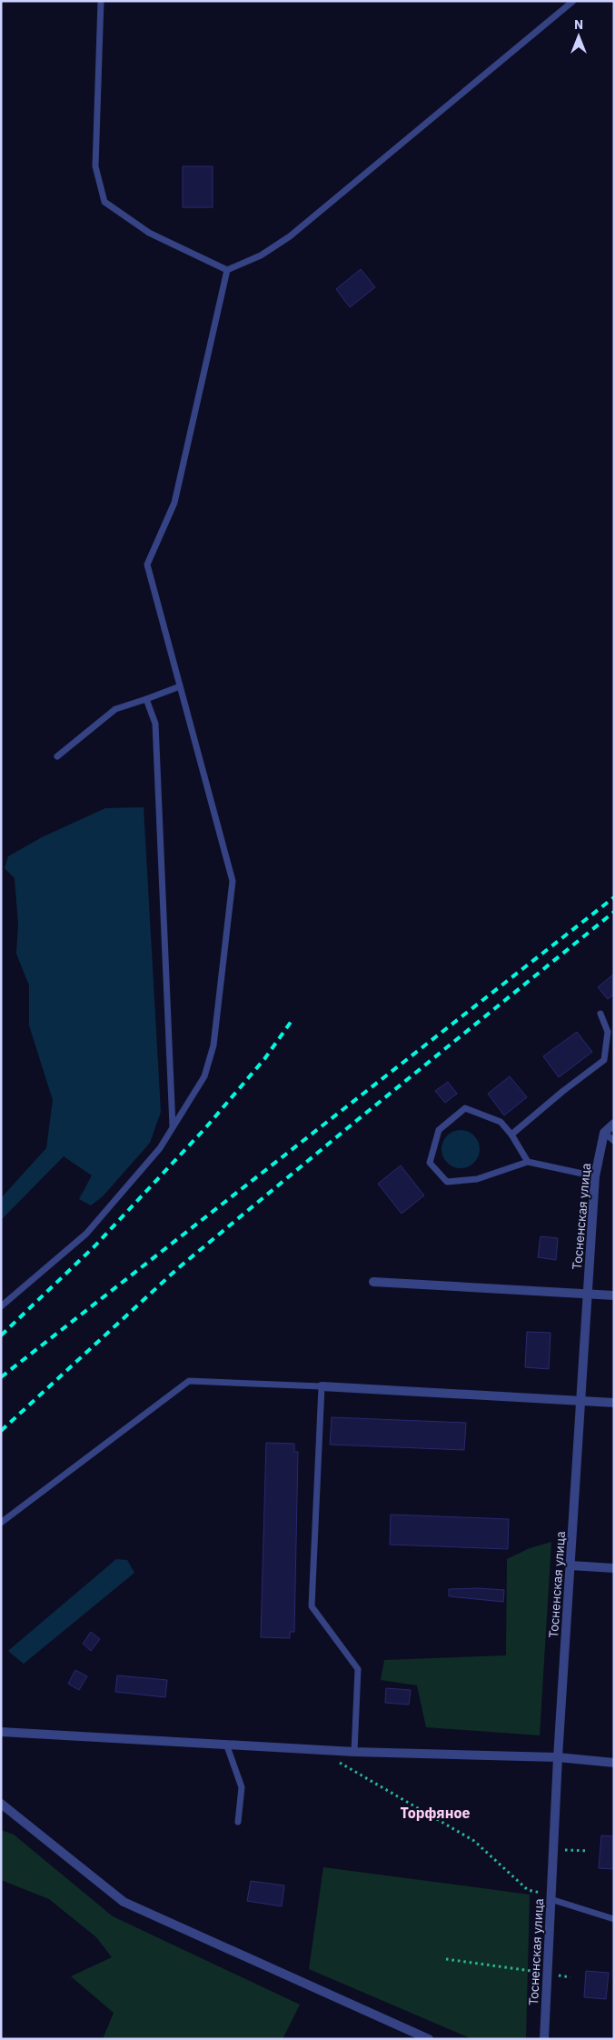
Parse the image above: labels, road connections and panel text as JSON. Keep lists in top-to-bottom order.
{
  "streets": {
    "street": ["Тосненская улица"]
  },
  "districts": ["Торфяное"],
  "north": "top"
}
